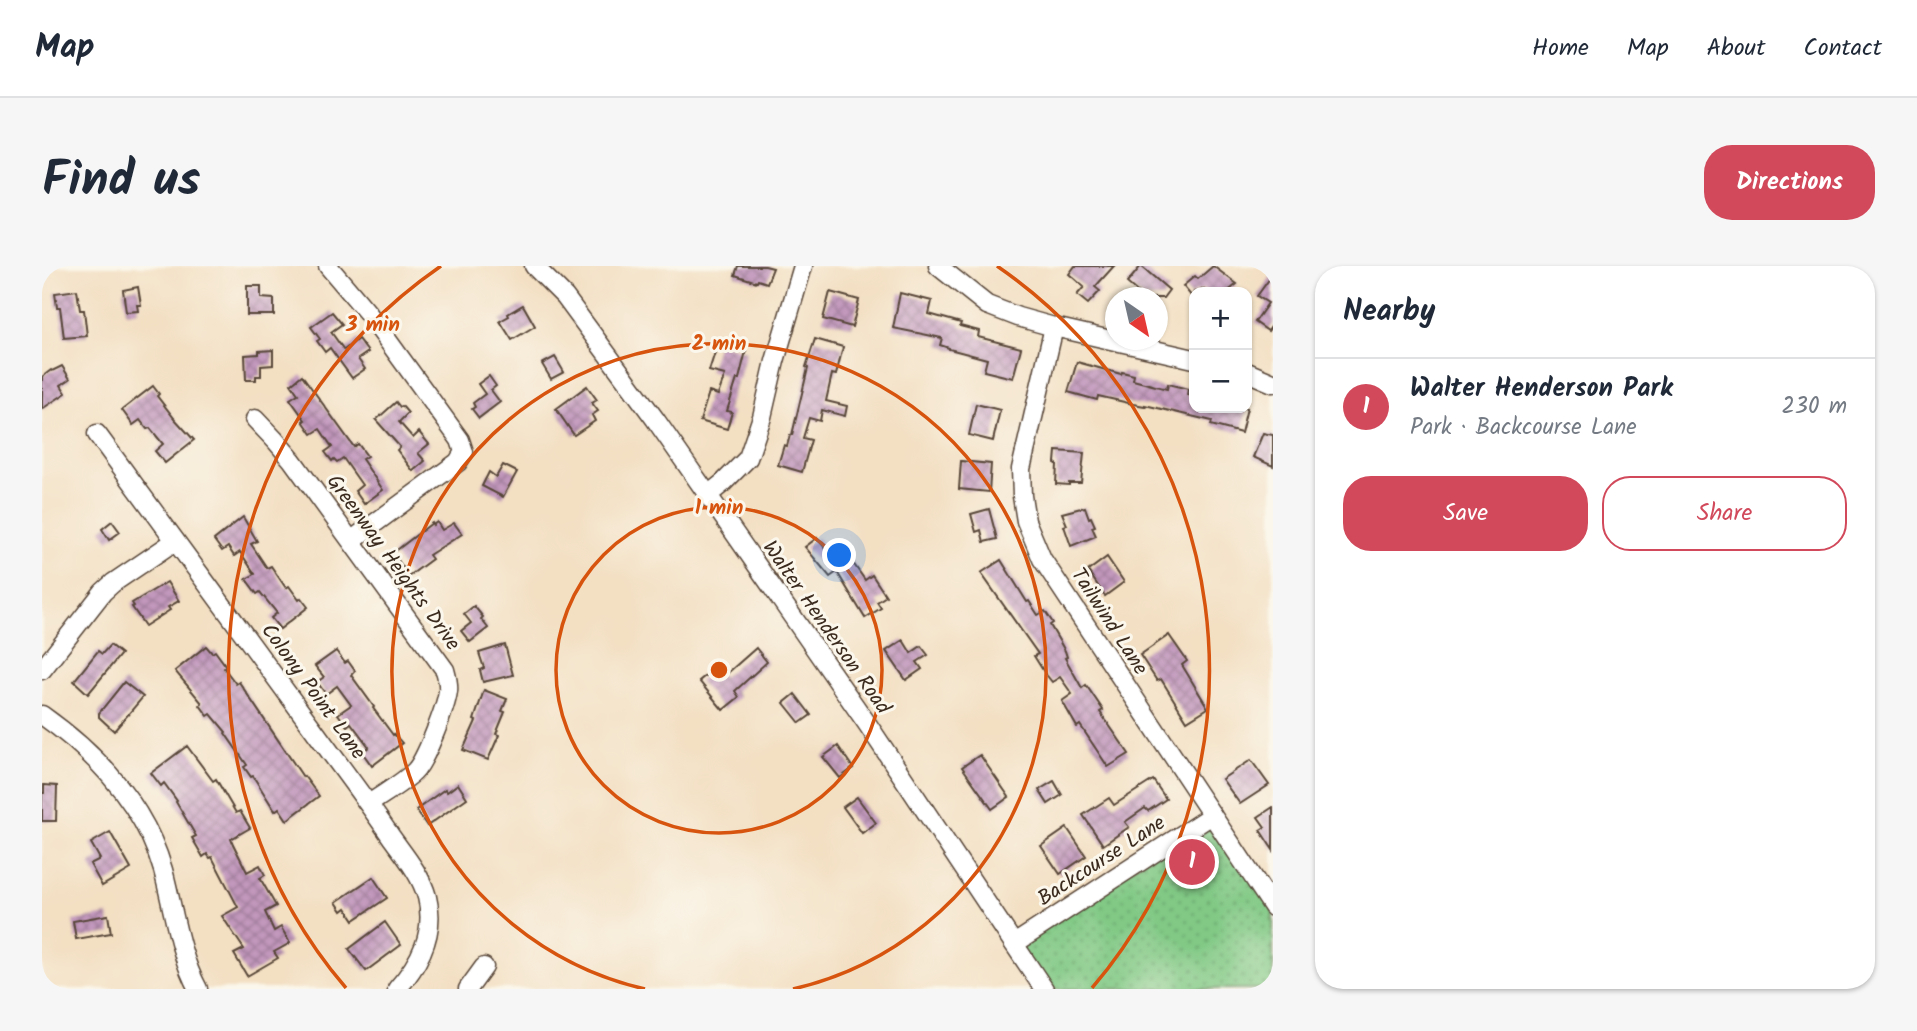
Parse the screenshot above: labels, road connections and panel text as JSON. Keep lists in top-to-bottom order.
{
  "streets": {
    "street": [
      "Greenway Heights Drive",
      "Tailwind Lane",
      "Walter Henderson Road",
      "Colony Point Lane",
      "Backcourse Lane"
    ]
  },
  "crossings": [
    ["Greenway Heights Drive", "Colony Point Lane"],
    ["Tailwind Lane", "Backcourse Lane"],
    ["Walter Henderson Road", "Backcourse Lane"]
  ],
  "north": "bottom right",
  "page": {
    "header": "Map",
    "nav": [
      "Home",
      "Map",
      "About",
      "Contact"
    ],
    "title": "Find us",
    "buttons": [
      "Directions",
      ["Save", "Share"]
    ],
    "heading": "Nearby",
    "map_buttons": ["+", "−"],
    "list": [
      {
        "mark": "1",
        "name": "Walter Henderson Park",
        "note": "Park · Backcourse Lane",
        "value": "230 m"
      }
    ],
    "pins": "1"
  },
  "rings": ["3 min", "2 min", "1 min"]
}
